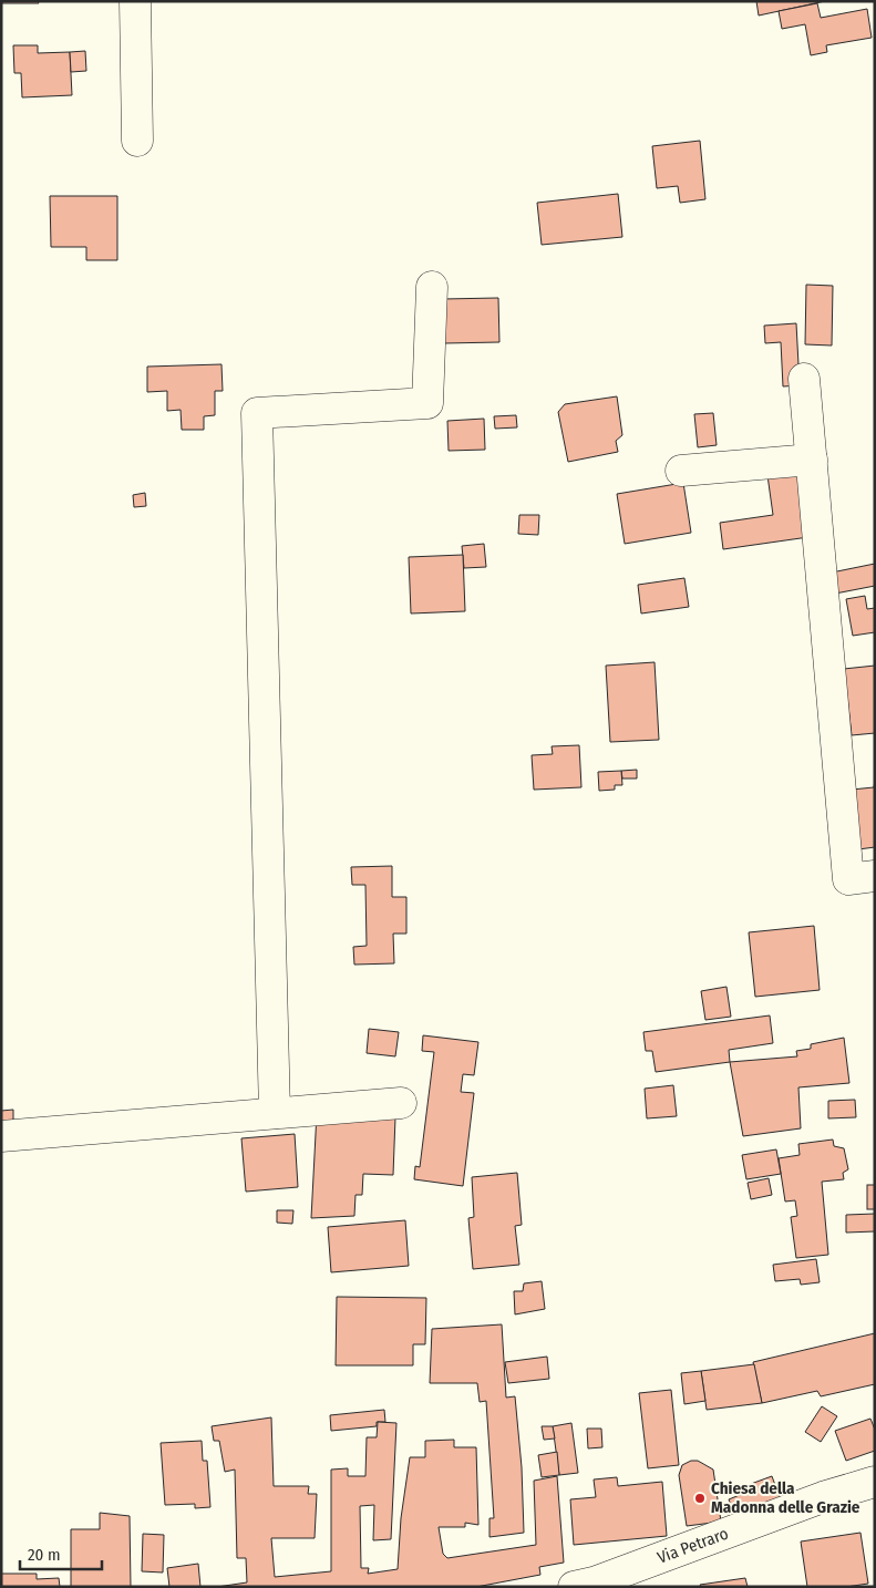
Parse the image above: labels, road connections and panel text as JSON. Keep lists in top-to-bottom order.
{
  "streets": {
    "street": ["Via Petraro"]
  },
  "places": ["Chiesa della Madonna delle Grazie"],
  "scale_bar": "20 m"
}
